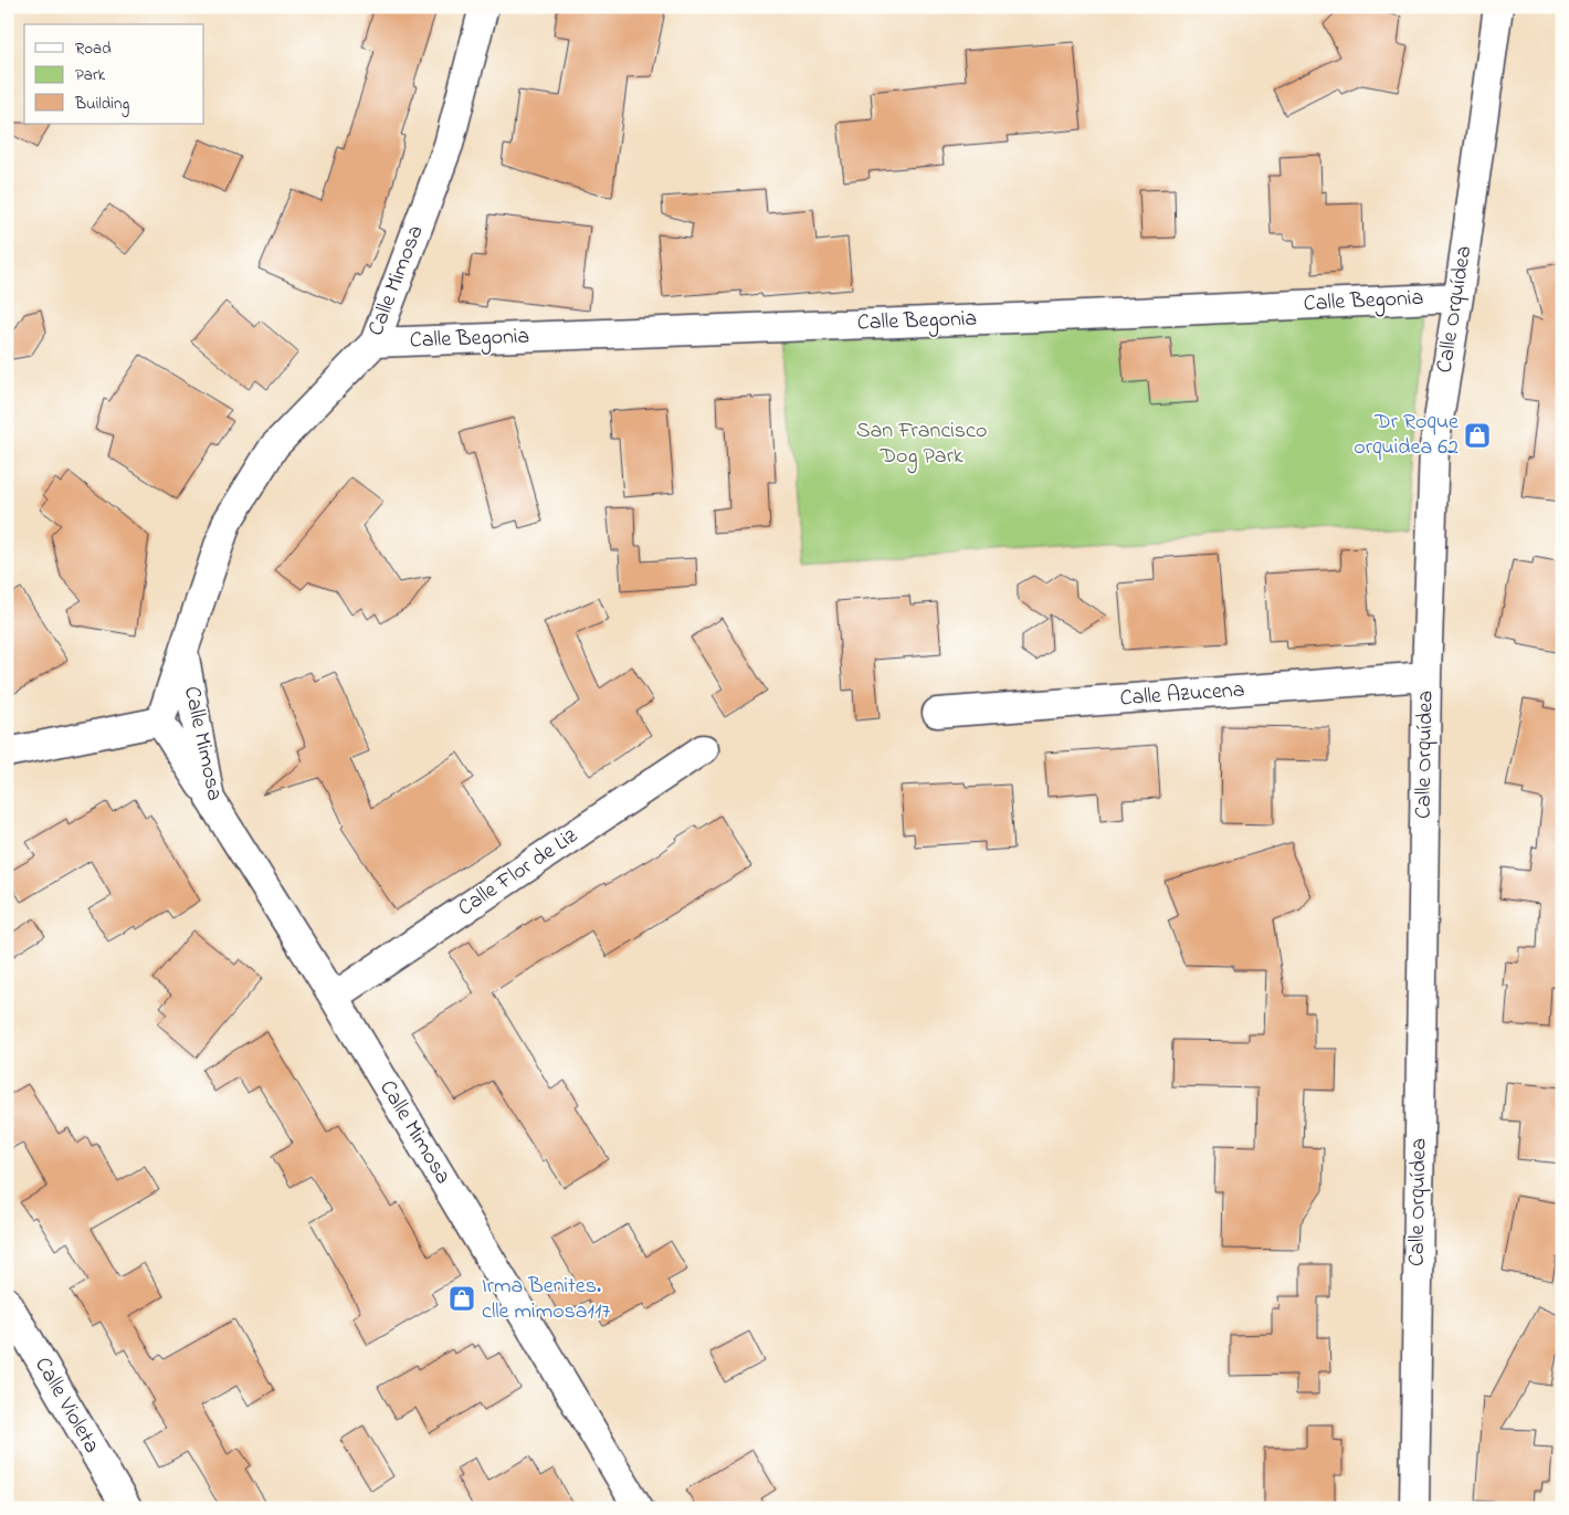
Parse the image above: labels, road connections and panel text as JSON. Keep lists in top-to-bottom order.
{
  "streets": {
    "street": [
      "Calle Mimosa",
      "Calle Begonia",
      "Calle Orquídea",
      "Calle Azucena",
      "Calle Flor de Liz",
      "Calle Violeta"
    ]
  },
  "crossings": [
    ["Calle Mimosa", "Calle Begonia"],
    ["Calle Mimosa", "Calle Flor de Liz"],
    ["Calle Begonia", "Calle Orquídea"],
    ["Calle Orquídea", "Calle Azucena"]
  ],
  "parks": ["San Francisco Dog Park"],
  "places": {
    "shop": ["Dr Roque orquidea 62", "Irma Benites. clle mimosa117"]
  },
  "legend": ["Road", "Park", "Building"]
}
